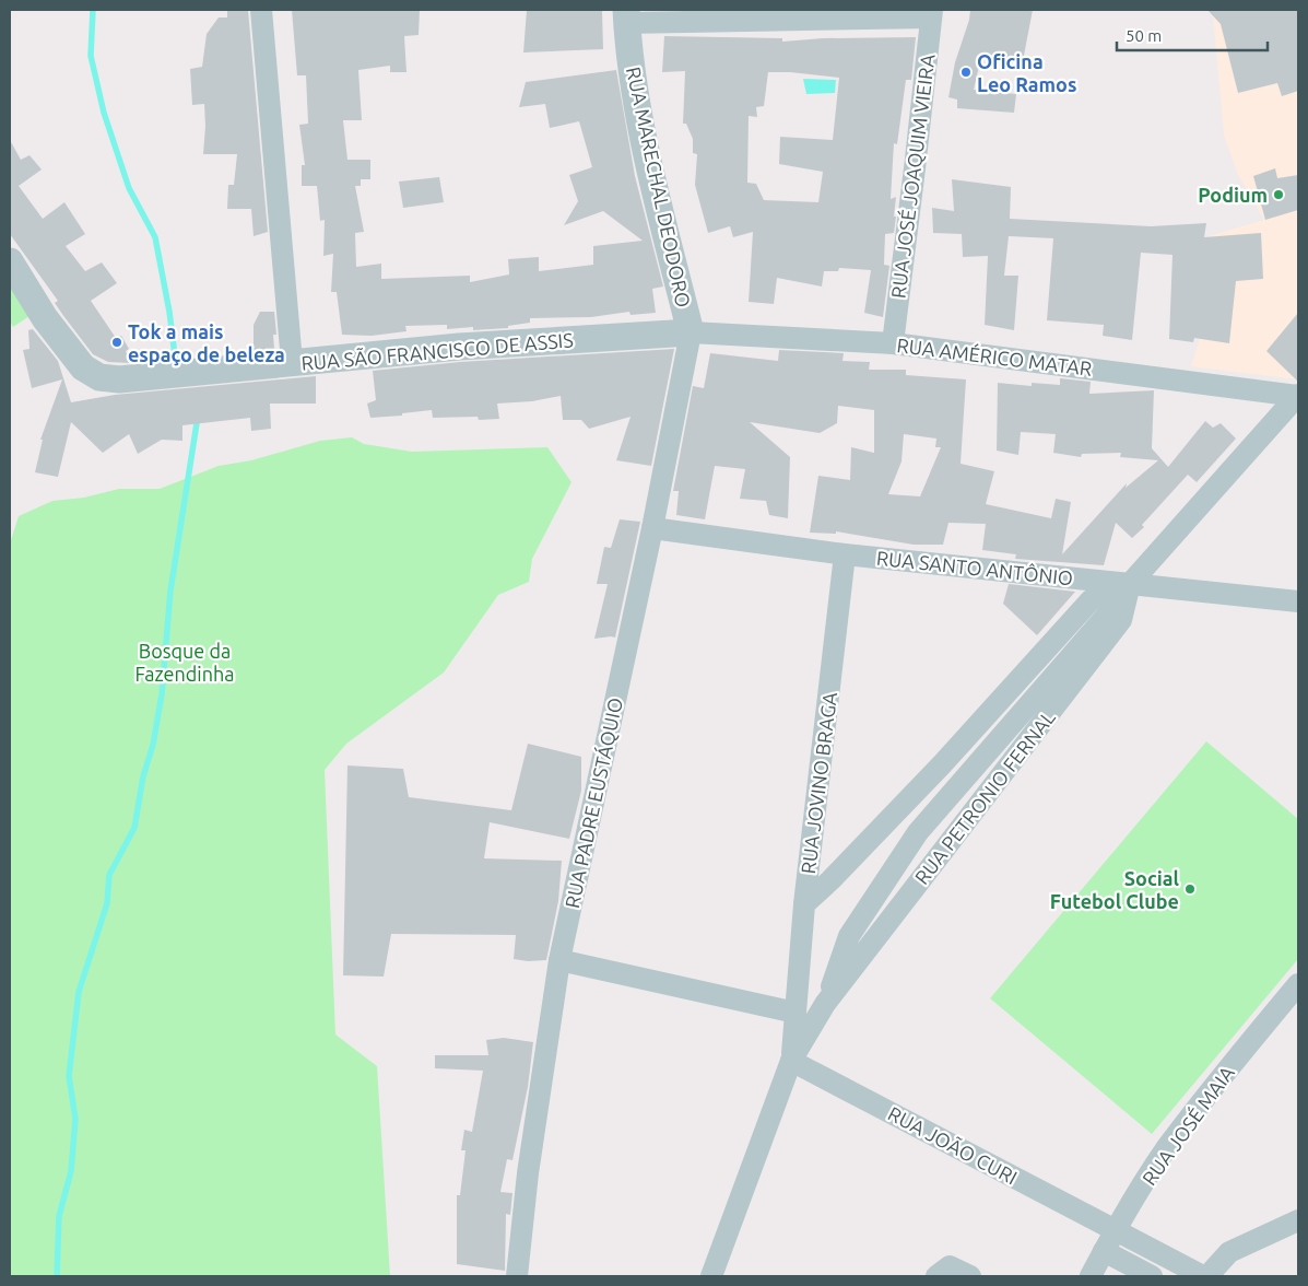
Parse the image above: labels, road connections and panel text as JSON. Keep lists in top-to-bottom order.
{
  "streets": {
    "street": [
      "RUA JOSÉ JOAQUIM VIEIRA",
      "RUA MARECHAL DEODORO",
      "RUA SÃO FRANCISCO DE ASSIS",
      "RUA AMÉRICO MATAR",
      "RUA SANTO ANTÔNIO",
      "RUA JOVINO BRAGA",
      "RUA PETRONIO FERNAL",
      "RUA PADRE EUSTÁQUIO",
      "RUA JOSÉ MAIA",
      "RUA JOÃO CURI"
    ]
  },
  "crossings": [
    ["RUA JOSÉ JOAQUIM VIEIRA", "RUA AMÉRICO MATAR"],
    ["RUA MARECHAL DEODORO", "RUA SÃO FRANCISCO DE ASSIS"],
    ["RUA MARECHAL DEODORO", "RUA AMÉRICO MATAR"],
    ["RUA MARECHAL DEODORO", "RUA PADRE EUSTÁQUIO"],
    ["RUA SÃO FRANCISCO DE ASSIS", "RUA AMÉRICO MATAR"],
    ["RUA SÃO FRANCISCO DE ASSIS", "RUA PADRE EUSTÁQUIO"],
    ["RUA AMÉRICO MATAR", "RUA PETRONIO FERNAL"],
    ["RUA AMÉRICO MATAR", "RUA PADRE EUSTÁQUIO"],
    ["RUA SANTO ANTÔNIO", "RUA JOVINO BRAGA"],
    ["RUA SANTO ANTÔNIO", "RUA PETRONIO FERNAL"],
    ["RUA SANTO ANTÔNIO", "RUA PADRE EUSTÁQUIO"],
    ["RUA JOVINO BRAGA", "RUA PETRONIO FERNAL"],
    ["RUA PETRONIO FERNAL", "RUA JOÃO CURI"],
    ["RUA JOSÉ MAIA", "RUA JOÃO CURI"]
  ],
  "parks": ["Bosque da Fazendinha"],
  "places": [
    "Oficina Leo Ramos",
    "Podium",
    "Tok a mais espaço de beleza",
    "Social Futebol Clube"
  ],
  "scale_bar": "50 m"
}
